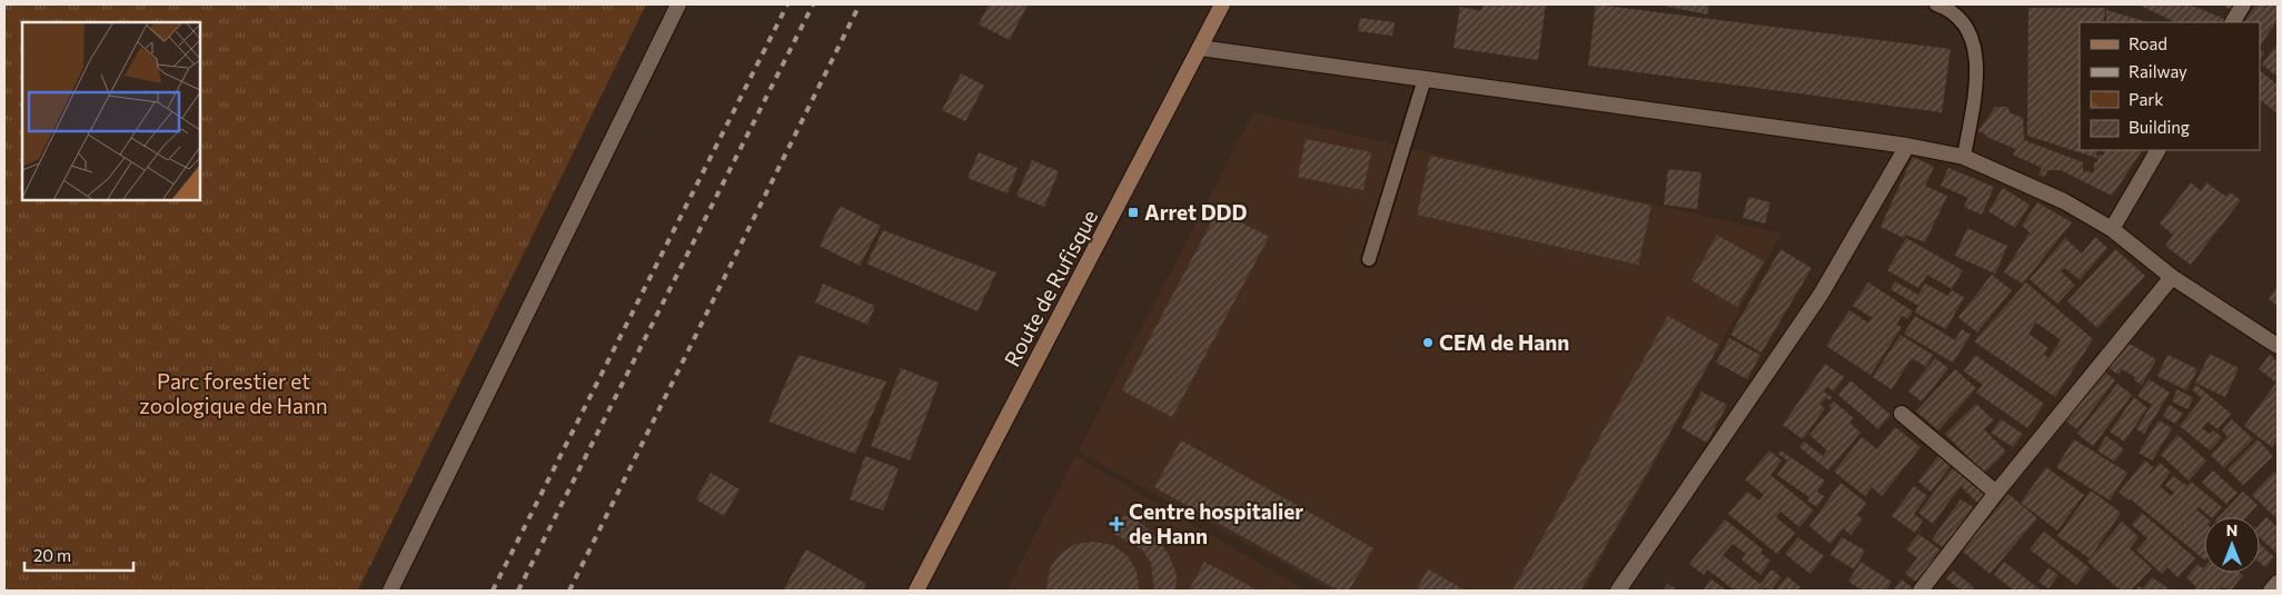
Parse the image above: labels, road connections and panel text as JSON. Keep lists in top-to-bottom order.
{
  "streets": {
    "main road": ["Route de Rufisque"]
  },
  "parks": ["Parc forestier et zoologique de Hann"],
  "places": {
    "transit": ["Arret DDD"],
    "other": ["CEM de Hann"],
    "health": ["Centre hospitalier de Hann"]
  },
  "legend": [
    "Road",
    "Railway",
    "Park",
    "Building"
  ],
  "scale_bar": "20 m",
  "north": "top"
}
